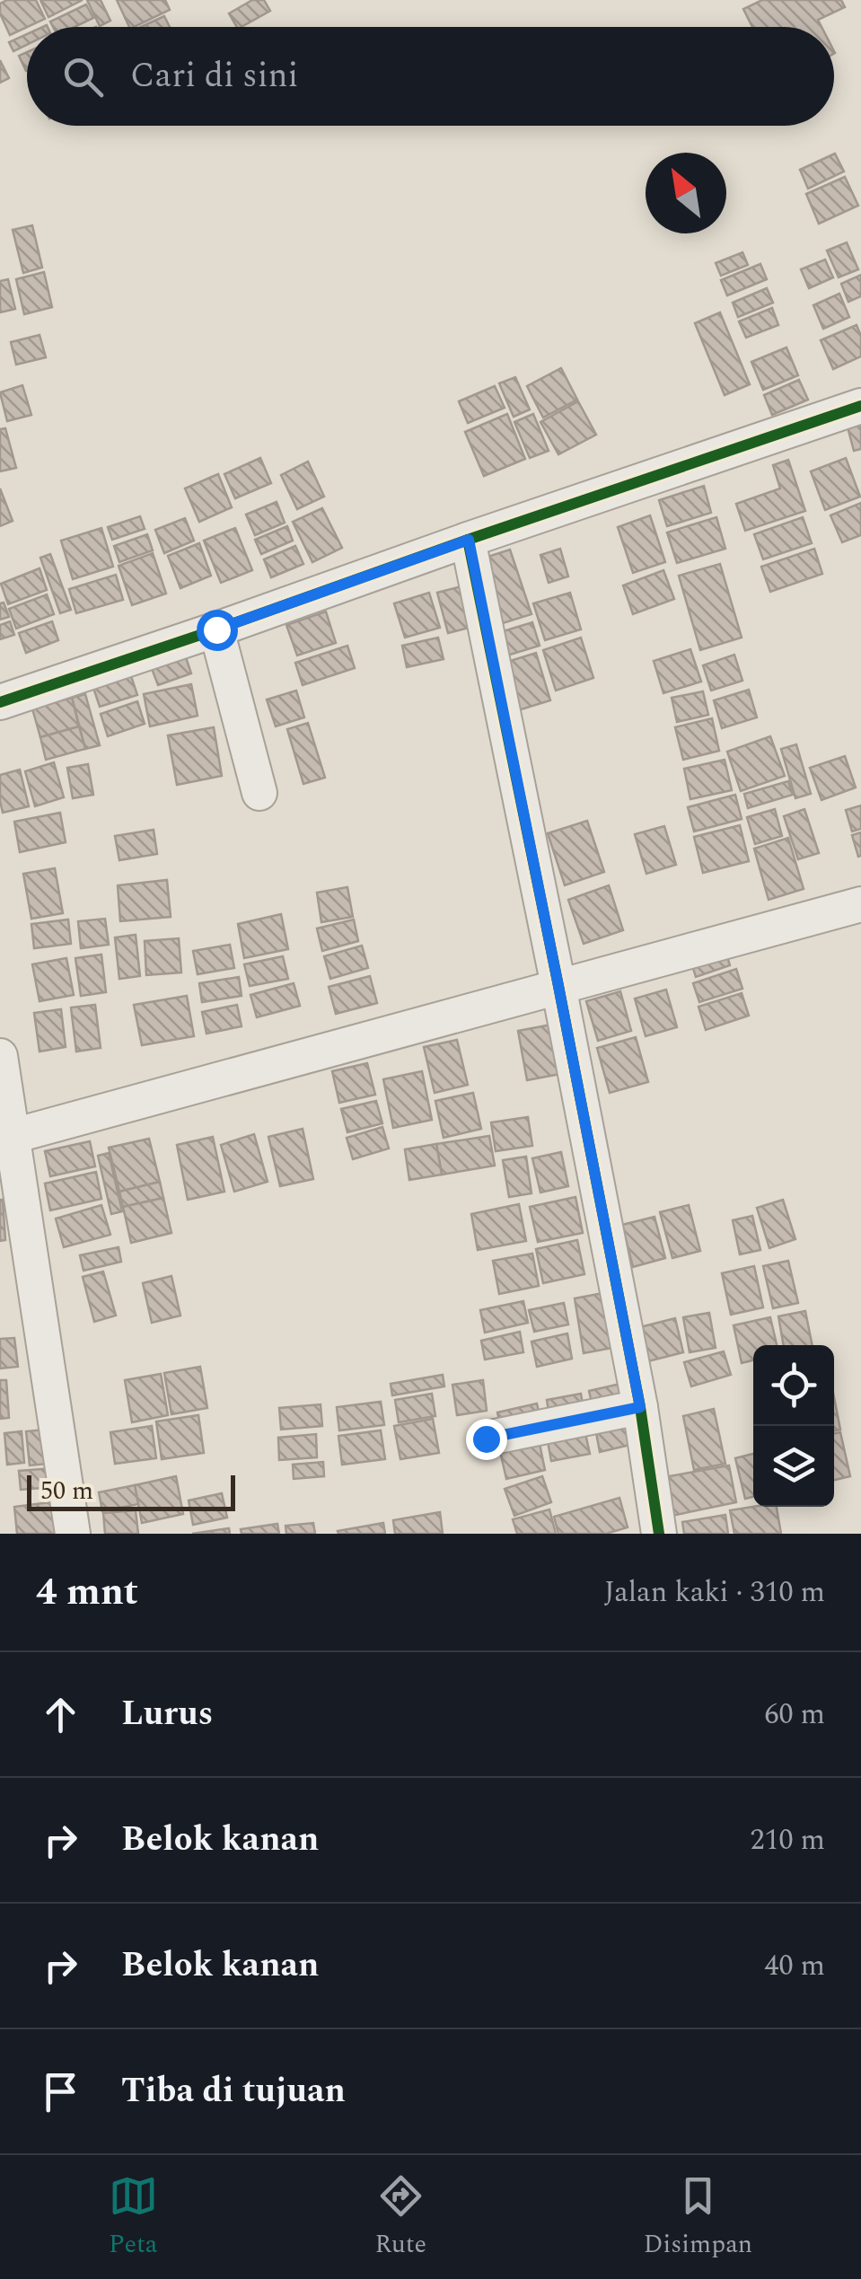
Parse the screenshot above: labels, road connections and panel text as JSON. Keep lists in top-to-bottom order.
{
  "scale_bar": "50 m",
  "north": "top left",
  "page": {
    "search": "Cari di sini",
    "scale": "50 m",
    "heading": ["4 mnt", "Jalan kaki · 310 m"],
    "list": [
      ["Lurus", "60 m"],
      ["Belok kanan", "210 m"],
      ["Belok kanan", "40 m"],
      "Tiba di tujuan"
    ],
    "nav": ["Peta", "Rute", "Disimpan"]
  }
}
